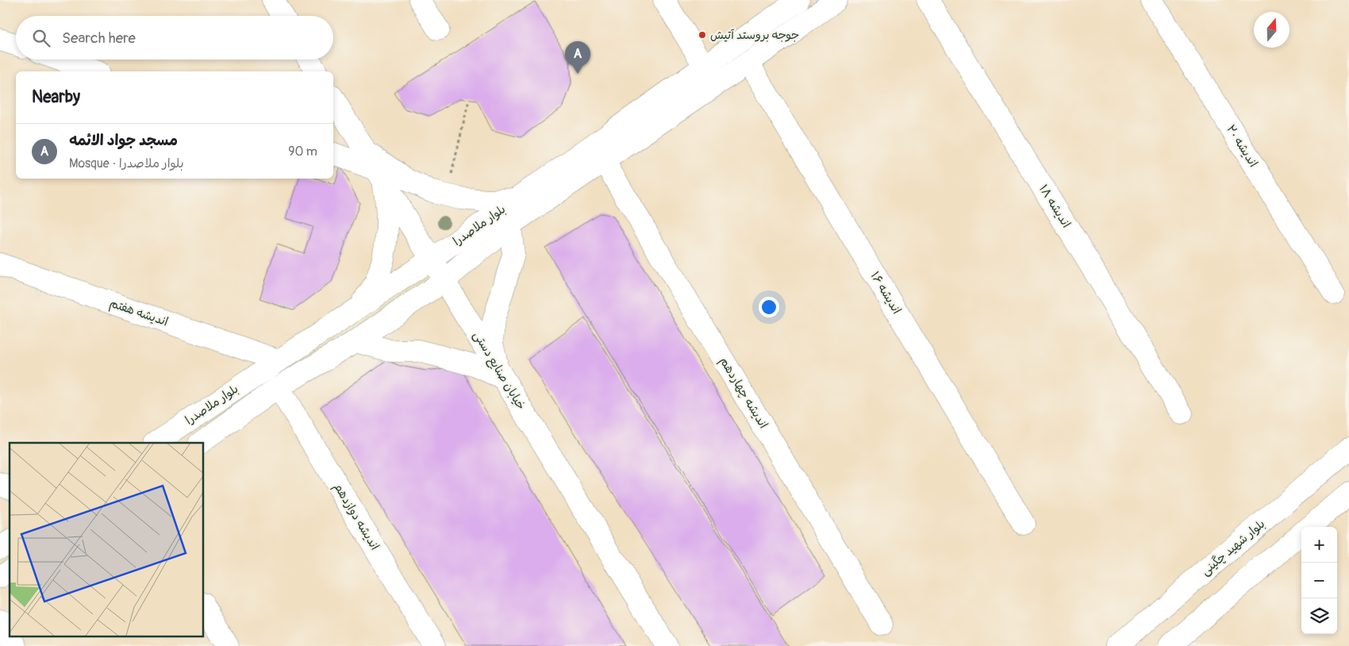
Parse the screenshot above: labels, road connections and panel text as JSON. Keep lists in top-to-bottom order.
{
  "streets": {
    "street": [
      "اندیشه ۲۰",
      "اندیشه ۱۸",
      "بلوار ملاصدرا",
      "اندیشه ۱۶",
      "اندیشه هفتم",
      "خیابان صنایع دستی",
      "اندیشه چهاردهم",
      "اندیشه دوازدهم",
      "بلوار شهید چگینی"
    ]
  },
  "crossings": [
    ["بلوار ملاصدرا", "اندیشه ۱۶"],
    ["بلوار ملاصدرا", "اندیشه هفتم"],
    ["بلوار ملاصدرا", "خیابان صنایع دستی"],
    ["بلوار ملاصدرا", "اندیشه چهاردهم"],
    ["بلوار ملاصدرا", "اندیشه دوازدهم"]
  ],
  "places": ["جوجه بروستد آتیش"],
  "north": "top",
  "page": {
    "search": "Search here",
    "pins": "A",
    "heading": "Nearby",
    "list": [
      {
        "mark": "A",
        "name": "مسجد جواد الائمه",
        "note": "Mosque · بلوار ملاصدرا",
        "value": "90 m"
      }
    ],
    "map_buttons": ["+", "−"]
  }
}
